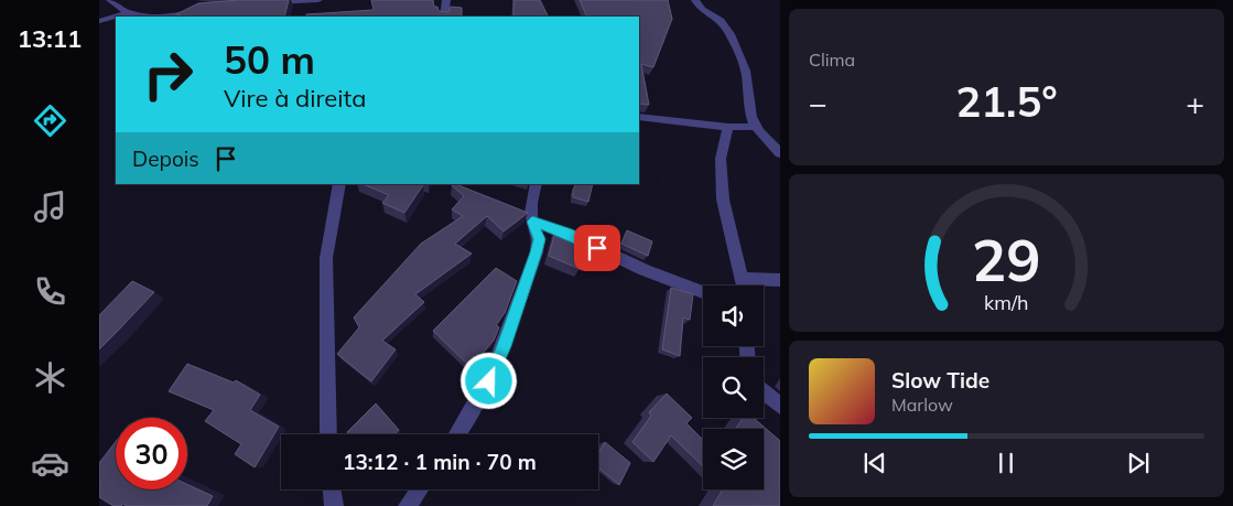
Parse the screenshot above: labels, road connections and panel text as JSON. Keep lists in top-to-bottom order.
{
  "page": {
    "tabs": "13:11",
    "tile": "Clima",
    "turn": ["50 m", "Vire à direita"],
    "heat": ["−", "21.5°", "+"],
    "then": "Depois",
    "song": ["Slow Tide", "Marlow"],
    "limit": "30",
    "trip": "13:12 · 1 min · 70 m",
    "gauge": ["29", "km/h"]
  }
}
